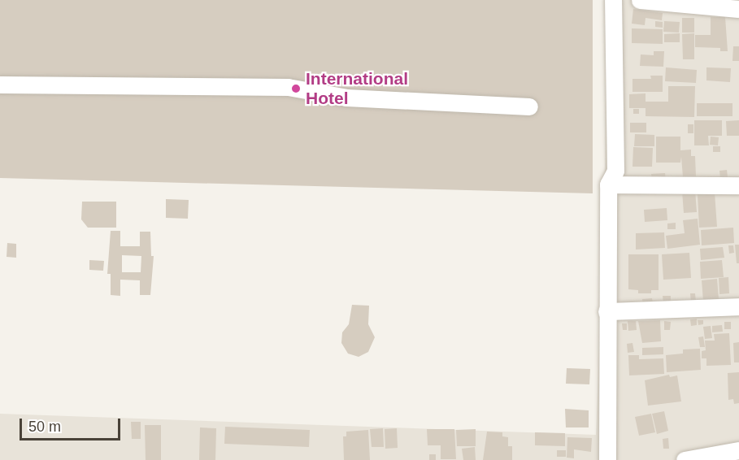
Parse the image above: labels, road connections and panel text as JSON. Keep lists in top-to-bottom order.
{
  "places": ["International Hotel"],
  "scale_bar": "50 m"
}
